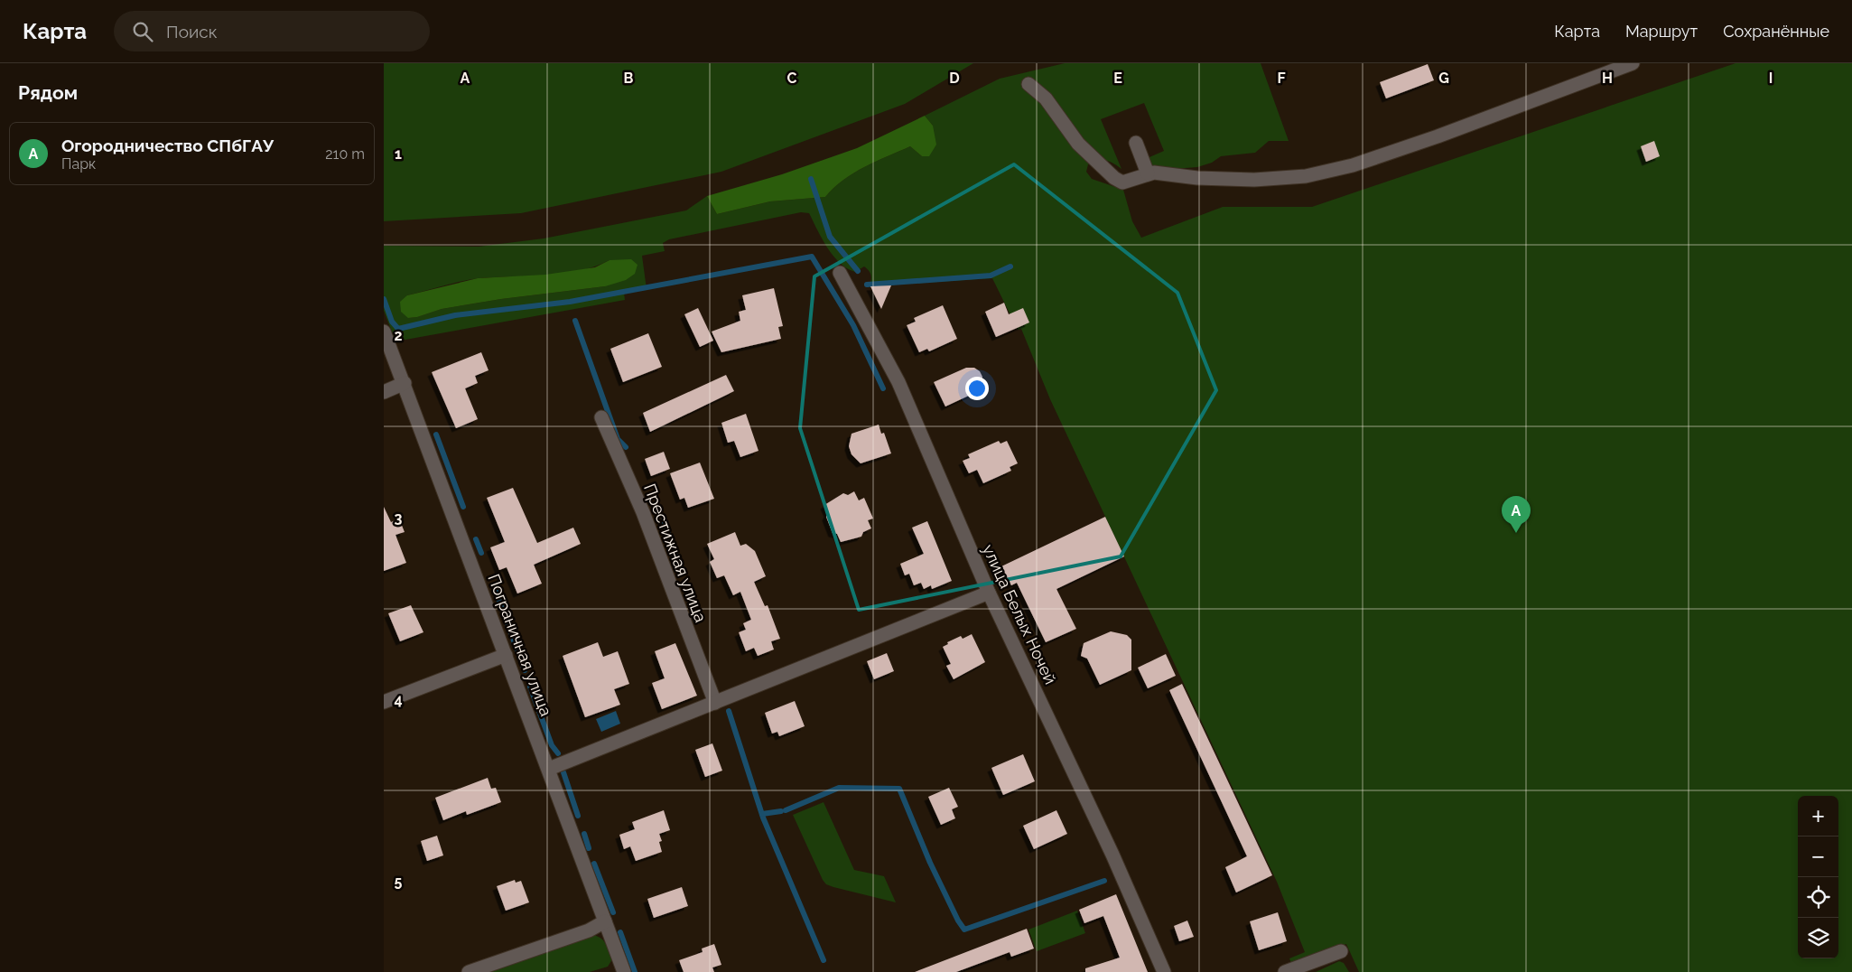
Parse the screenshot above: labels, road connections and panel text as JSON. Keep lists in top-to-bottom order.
{
  "streets": {
    "street": ["Престижная улица", "улица Белых Ночей", "Пограничная улица"]
  },
  "page": {
    "header": "Карта",
    "search": "Поиск",
    "nav": ["Карта", "Маршрут", "Сохранённые"],
    "heading": "Рядом",
    "list": [
      {
        "mark": "A",
        "name": "Огородничество СПбГАУ",
        "note": "Парк",
        "value": "210 m"
      }
    ],
    "pins": "A",
    "map_buttons": ["+", "−"]
  },
  "grid": {
    "columns": [
      "A",
      "B",
      "C",
      "D",
      "E",
      "F",
      "G",
      "H",
      "I"
    ],
    "rows": [
      "1",
      "2",
      "3",
      "4",
      "5"
    ]
  }
}
